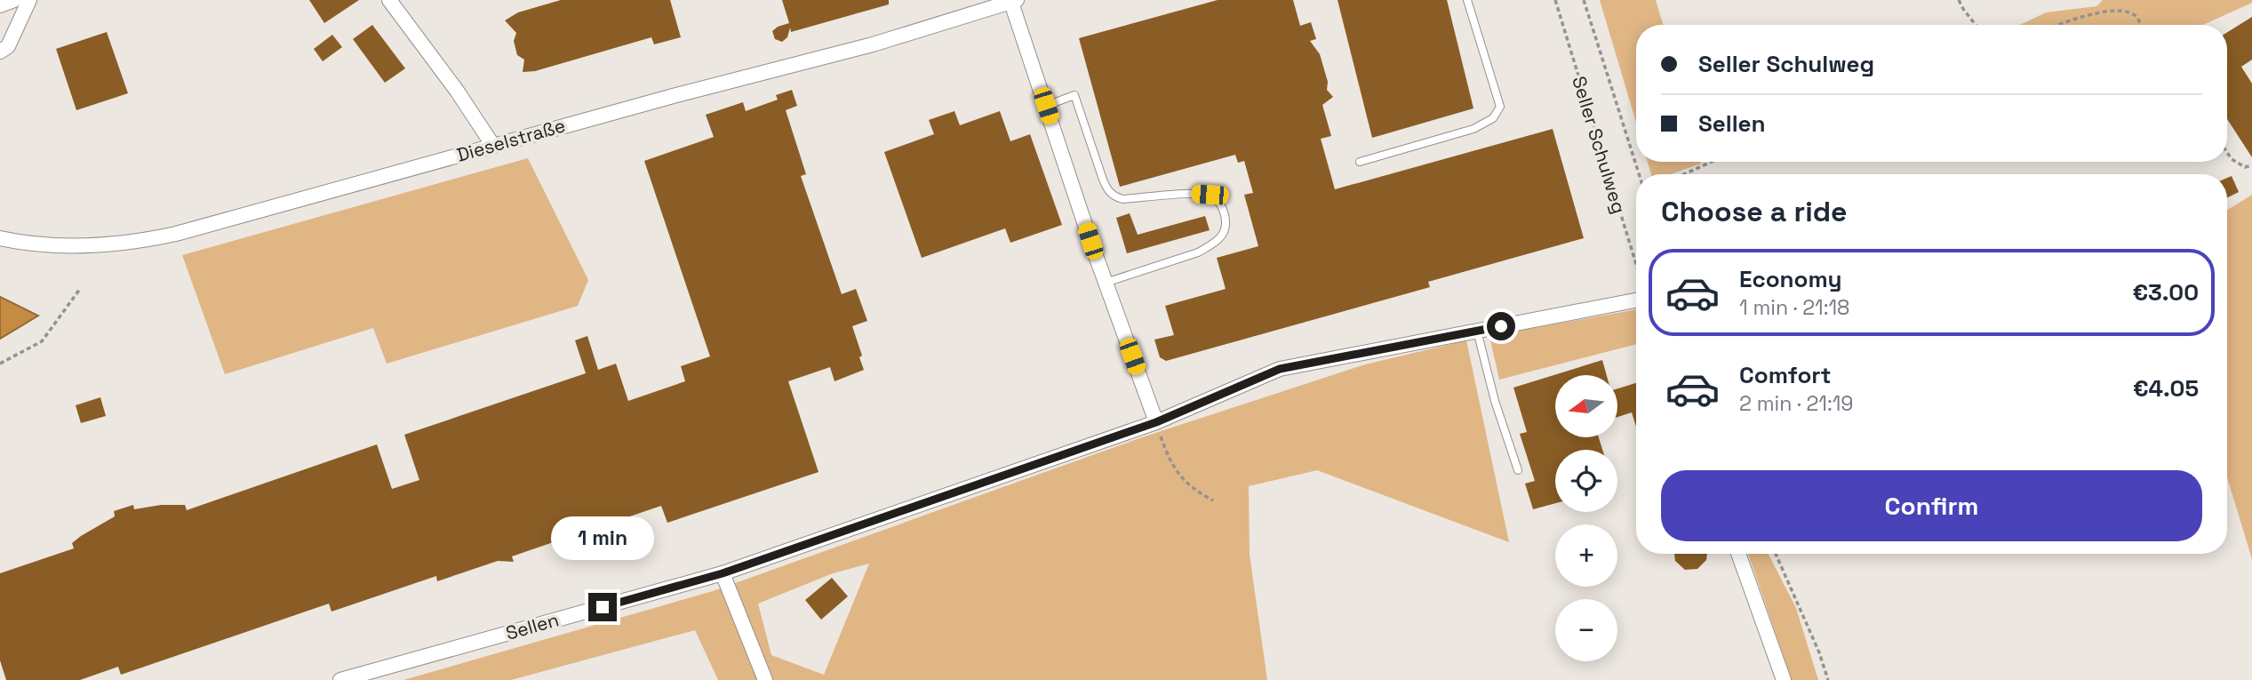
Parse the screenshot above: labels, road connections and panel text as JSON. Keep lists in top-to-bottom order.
{
  "streets": {
    "street": ["Dieselstraße", "Sellen"],
    "path": ["Seller Schulweg"]
  },
  "north": "left",
  "page": {
    "banner": ["Seller Schulweg", "Sellen"],
    "heading": "Choose a ride",
    "list": [
      {
        "name": "Economy",
        "note": "1 min · 21:18",
        "value": "€3.00"
      },
      {
        "name": "Comfort",
        "note": "2 min · 21:19",
        "value": "€4.05"
      }
    ],
    "map_buttons": ["+", "−"],
    "buttons": "Confirm",
    "bubble": "1 min"
  }
}
